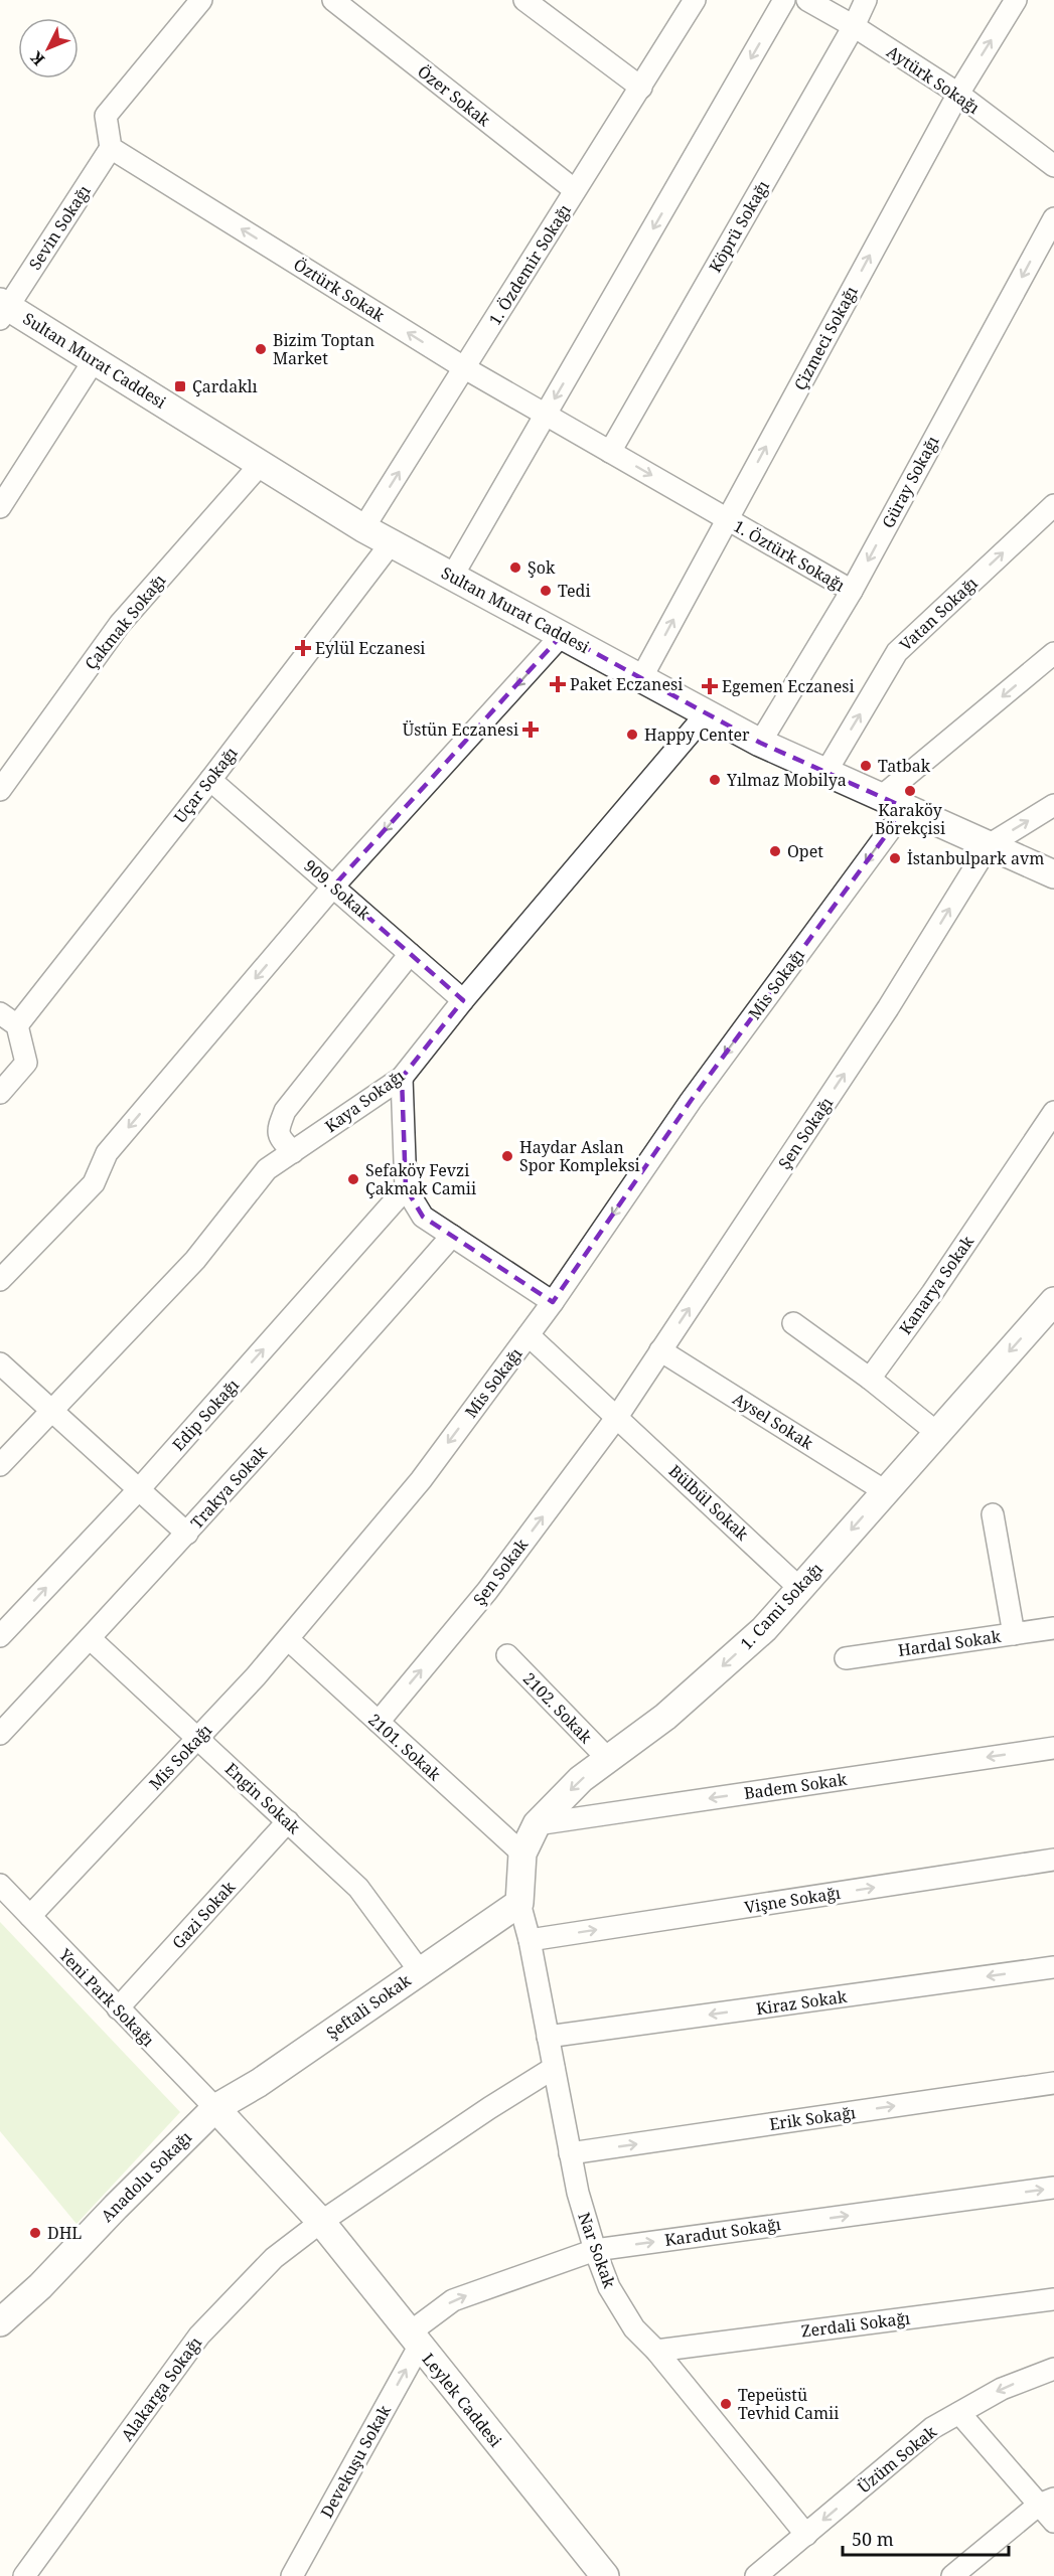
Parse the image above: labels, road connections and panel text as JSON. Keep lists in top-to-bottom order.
{
  "streets": {
    "street": [
      "Aytürk Sokağı",
      "Özer Sokak",
      "Köprü Sokağı",
      "Sevin Sokağı",
      "1. Özdemir Sokağı",
      "Öztürk Sokak",
      "Çizmeci Sokağı",
      "Sultan Murat Caddesi",
      "Güray Sokağı",
      "1. Öztürk Sokağı",
      "Vatan Sokağı",
      "Çakmak Sokağı",
      "Uçar Sokağı",
      "909. Sokak",
      "Mis Sokağı",
      "Kaya Sokağı",
      "Şen Sokağı",
      "Kanarya Sokak",
      "Edip Sokağı",
      "Aysel Sokak",
      "Trakya Sokak",
      "Bülbül Sokak",
      "Şen Sokak",
      "1. Cami Sokağı",
      "Hardal Sokak",
      "2102. Sokak",
      "2101. Sokak",
      "Badem Sokak",
      "Engin Sokak",
      "Vişne Sokağı",
      "Gazi Sokak",
      "Yeni Park Sokağı",
      "Kiraz Sokak",
      "Şeftali Sokak",
      "Erik Sokağı",
      "Anadolu Sokağı",
      "Karadut Sokağı",
      "Nar Sokak",
      "Zerdali Sokağı",
      "Alakarga Sokağı",
      "Leylek Caddesi",
      "Üzüm Sokak",
      "Devekuşu Sokak"
    ]
  },
  "crossings": [
    ["Aytürk Sokağı", "Köprü Sokağı"],
    ["Aytürk Sokağı", "Çizmeci Sokağı"],
    ["Özer Sokak", "1. Özdemir Sokağı"],
    ["Köprü Sokağı", "Öztürk Sokak"],
    ["Sevin Sokağı", "Öztürk Sokak"],
    ["Sevin Sokağı", "Sultan Murat Caddesi"],
    ["1. Özdemir Sokağı", "Öztürk Sokak"],
    ["1. Özdemir Sokağı", "Sultan Murat Caddesi"],
    ["Öztürk Sokak", "Çizmeci Sokağı"],
    ["Öztürk Sokak", "1. Öztürk Sokağı"],
    ["Çizmeci Sokağı", "Sultan Murat Caddesi"],
    ["Çizmeci Sokağı", "1. Öztürk Sokağı"],
    ["Sultan Murat Caddesi", "Güray Sokağı"],
    ["Sultan Murat Caddesi", "Vatan Sokağı"],
    ["Sultan Murat Caddesi", "Çakmak Sokağı"],
    ["Sultan Murat Caddesi", "Uçar Sokağı"],
    ["Sultan Murat Caddesi", "Mis Sokağı"],
    ["Sultan Murat Caddesi", "Kaya Sokağı"],
    ["Sultan Murat Caddesi", "Şen Sokağı"],
    ["Güray Sokağı", "1. Öztürk Sokağı"],
    ["Uçar Sokağı", "909. Sokak"],
    ["909. Sokak", "Kaya Sokağı"],
    ["Mis Sokağı", "Bülbül Sokak"],
    ["Mis Sokağı", "2101. Sokak"],
    ["Mis Sokağı", "Engin Sokak"],
    ["Mis Sokağı", "Yeni Park Sokağı"],
    ["Şen Sokağı", "Aysel Sokak"],
    ["Şen Sokağı", "Bülbül Sokak"],
    ["Şen Sokağı", "Şen Sokak"],
    ["Aysel Sokak", "1. Cami Sokağı"],
    ["Trakya Sokak", "Engin Sokak"],
    ["Bülbül Sokak", "Şen Sokak"],
    ["Bülbül Sokak", "1. Cami Sokağı"],
    ["Şen Sokak", "2101. Sokak"],
    ["1. Cami Sokağı", "2102. Sokak"],
    ["1. Cami Sokağı", "2101. Sokak"],
    ["1. Cami Sokağı", "Badem Sokak"],
    ["1. Cami Sokağı", "Şeftali Sokak"],
    ["1. Cami Sokağı", "Nar Sokak"],
    ["Engin Sokak", "Gazi Sokak"],
    ["Engin Sokak", "Şeftali Sokak"],
    ["Vişne Sokağı", "Nar Sokak"],
    ["Gazi Sokak", "Yeni Park Sokağı"],
    ["Yeni Park Sokağı", "Şeftali Sokak"],
    ["Yeni Park Sokağı", "Anadolu Sokağı"],
    ["Yeni Park Sokağı", "Leylek Caddesi"],
    ["Kiraz Sokak", "Nar Sokak"],
    ["Şeftali Sokak", "Anadolu Sokağı"],
    ["Şeftali Sokak", "Nar Sokak"],
    ["Şeftali Sokak", "Leylek Caddesi"],
    ["Erik Sokağı", "Nar Sokak"],
    ["Anadolu Sokağı", "Leylek Caddesi"],
    ["Karadut Sokağı", "Nar Sokak"],
    ["Karadut Sokağı", "Leylek Caddesi"],
    ["Karadut Sokağı", "Devekuşu Sokak"],
    ["Nar Sokak", "Zerdali Sokağı"],
    ["Nar Sokak", "Üzüm Sokak"],
    ["Alakarga Sokağı", "Leylek Caddesi"],
    ["Leylek Caddesi", "Devekuşu Sokak"]
  ],
  "one_way": [
    "Çizmeci Sokağı",
    "Güray Sokağı",
    "Mis Sokağı",
    "Şen Sokağı",
    "Edip Sokağı",
    "Şen Sokak",
    "1. Cami Sokağı",
    "Badem Sokak",
    "Vişne Sokağı",
    "Kiraz Sokak",
    "Erik Sokağı",
    "Devekuşu Sokak"
  ],
  "places": {
    "other": [
      "Bizim Toptan Market",
      "Şok",
      "Tedi",
      "Happy Center",
      "Tatbak",
      "Yılmaz Mobilya",
      "Karaköy Börekçisi",
      "Opet",
      "İstanbulpark avm",
      "Haydar Aslan Spor Kompleksi",
      "Sefaköy Fevzi Çakmak Camii",
      "DHL",
      "Tepeüstü Tevhid Camii"
    ],
    "transit": ["Çardaklı"],
    "health": [
      "Eylül Eczanesi",
      "Paket Eczanesi",
      "Egemen Eczanesi",
      "Üstün Eczanesi"
    ]
  },
  "scale_bar": "50 m",
  "north": "bottom left"
}
